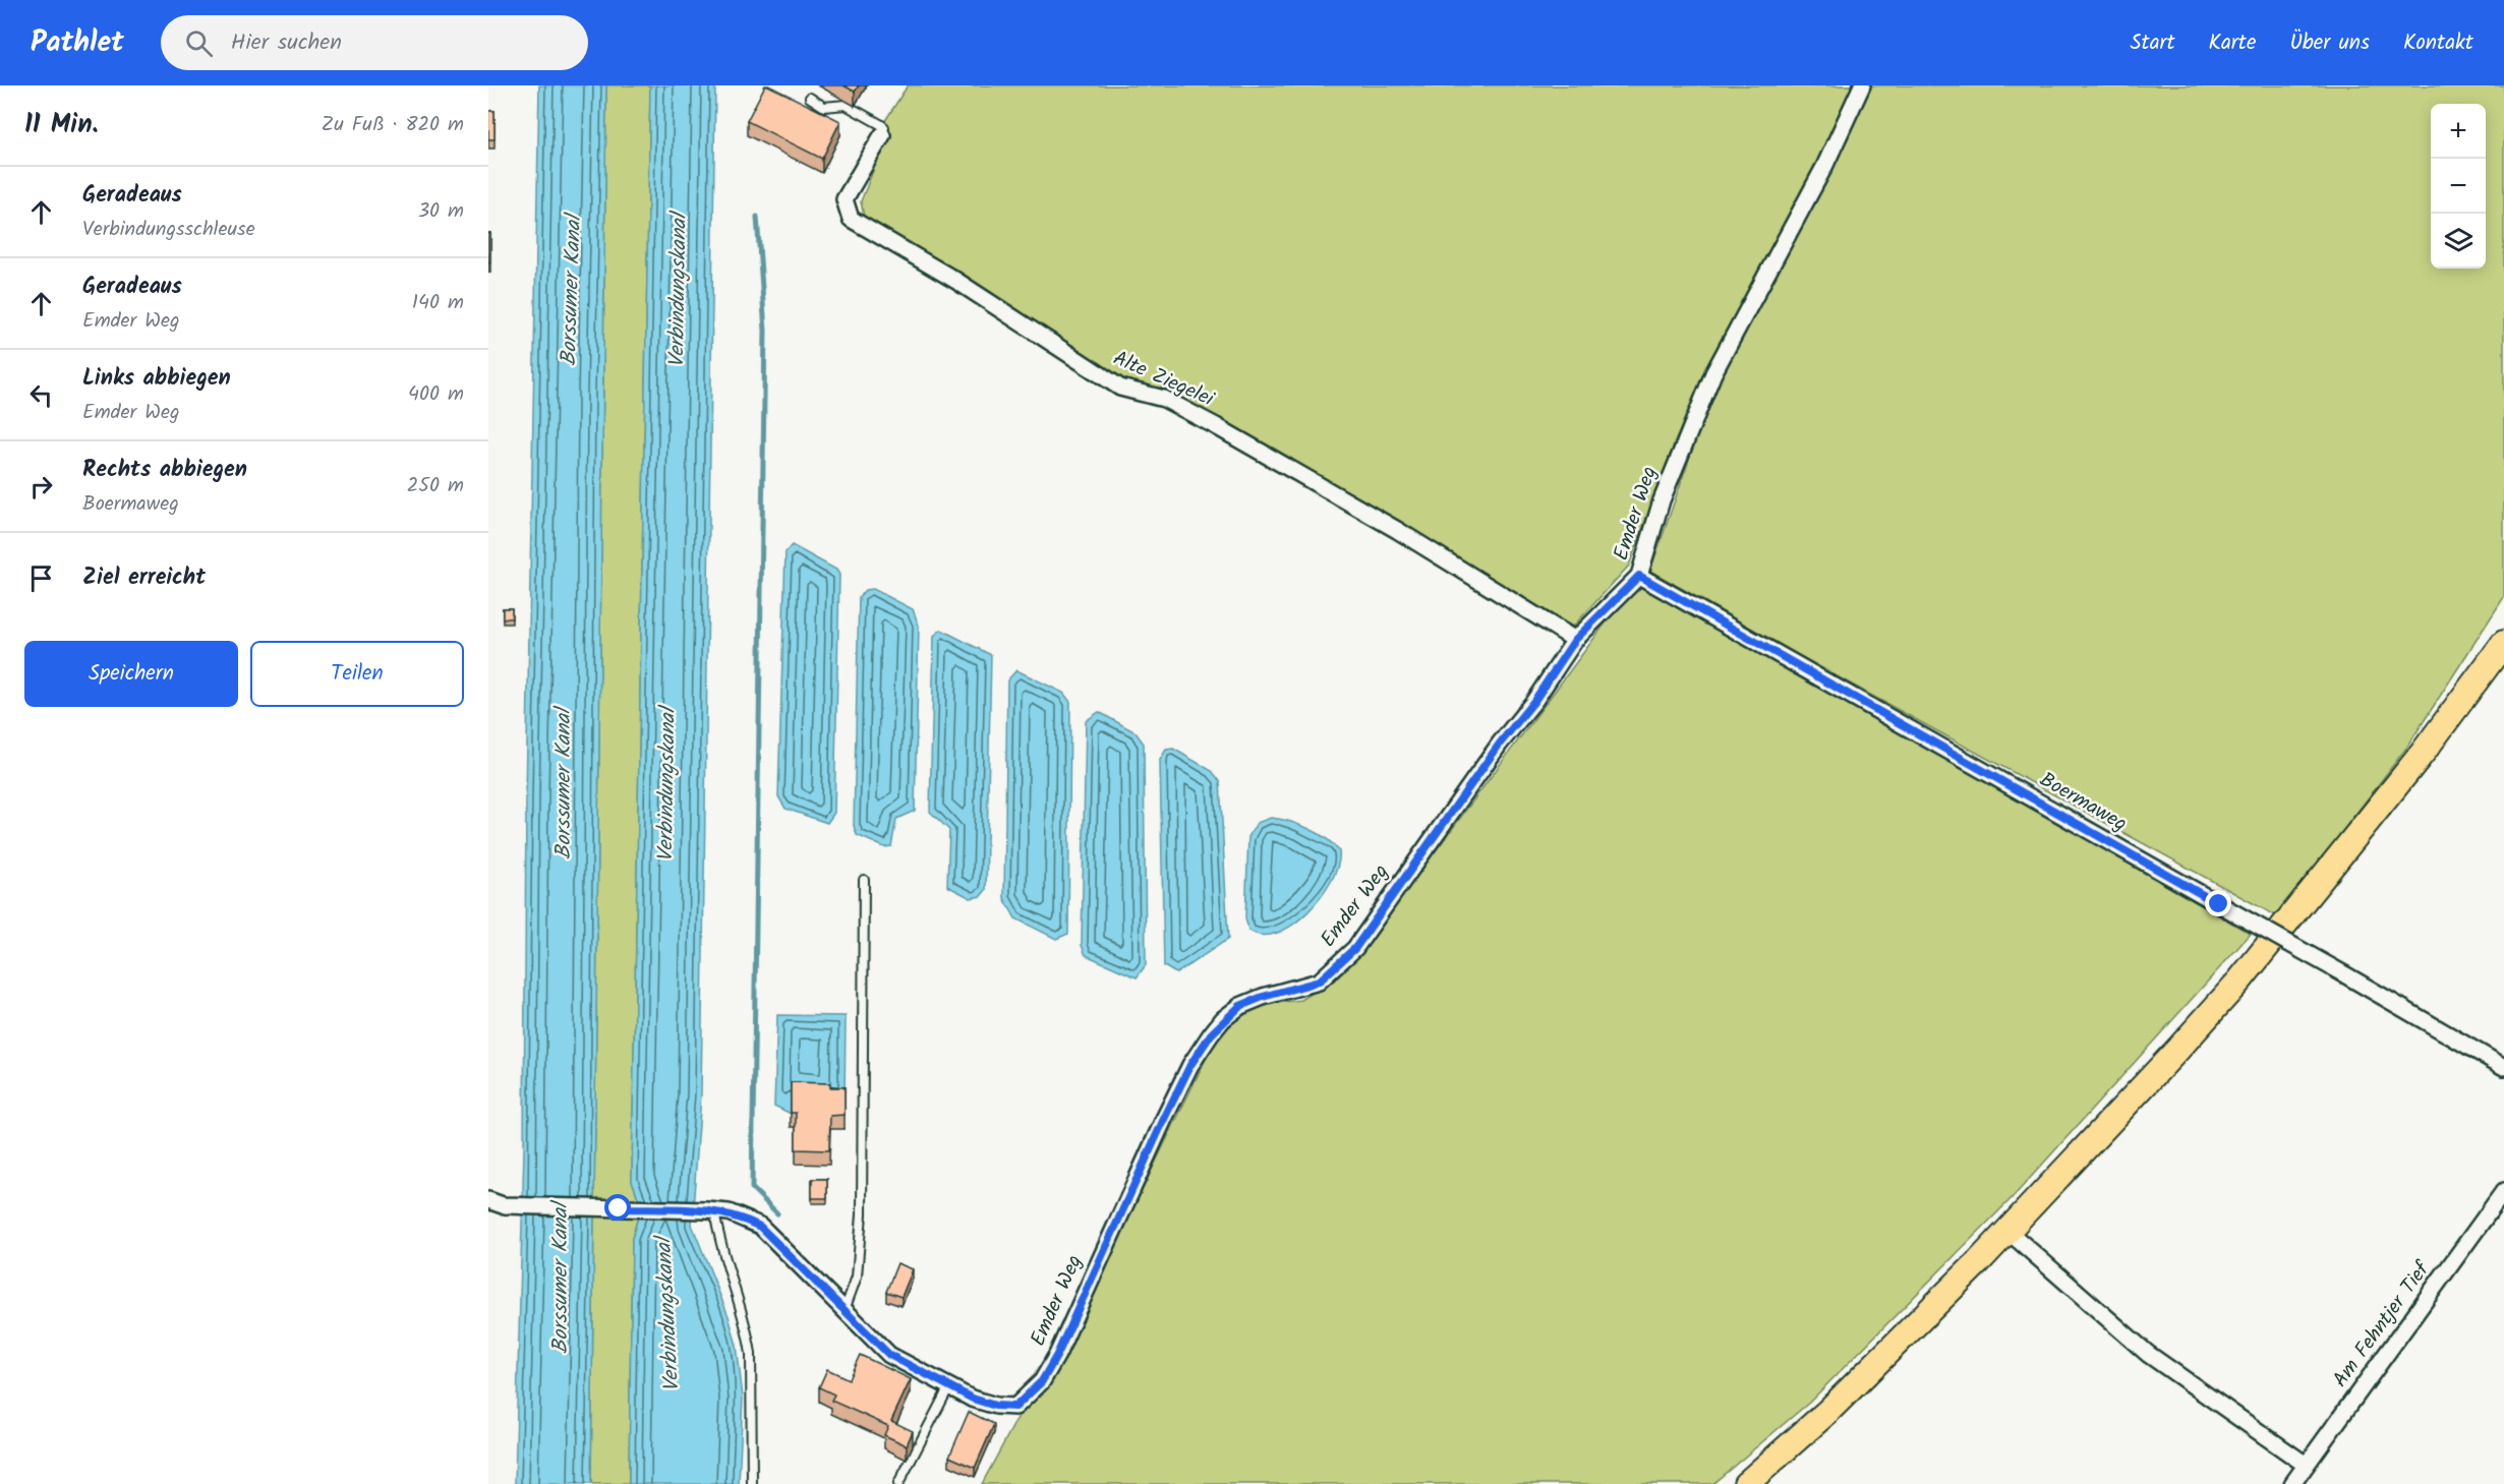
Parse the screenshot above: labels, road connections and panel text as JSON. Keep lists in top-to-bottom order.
{
  "streets": {
    "street": [
      "Alte Ziegelei",
      "Emder Weg",
      "Boermaweg",
      "Am Fehntjer Tief"
    ]
  },
  "crossings": [
    ["Alte Ziegelei", "Emder Weg"],
    ["Emder Weg", "Boermaweg"]
  ],
  "water": ["Borssumer Kanal", "Verbindungskanal"],
  "page": {
    "header": "Pathlet",
    "search": "Hier suchen",
    "nav": [
      "Start",
      "Karte",
      "Über uns",
      "Kontakt"
    ],
    "heading": ["11 Min.", "Zu Fuß · 820 m"],
    "map_buttons": ["+", "−"],
    "list": [
      ["Geradeaus", "Verbindungsschleuse", "30 m"],
      ["Geradeaus", "Emder Weg", "140 m"],
      ["Links abbiegen", "Emder Weg", "400 m"],
      ["Rechts abbiegen", "Boermaweg", "250 m"],
      "Ziel erreicht"
    ],
    "buttons": ["Speichern", "Teilen"]
  }
}
